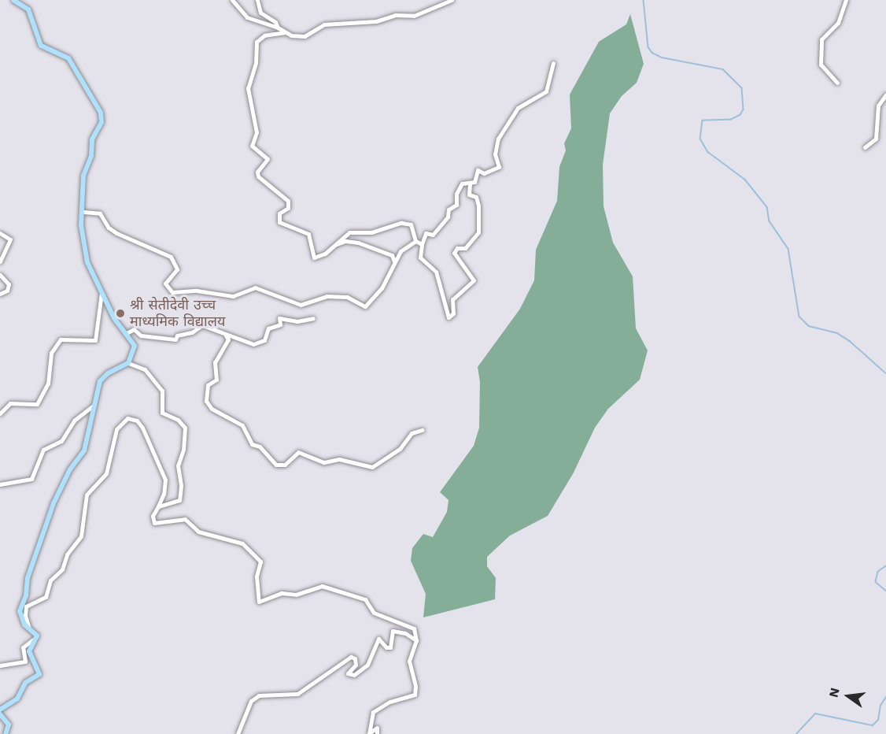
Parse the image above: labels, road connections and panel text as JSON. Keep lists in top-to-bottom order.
{
  "places": ["श्री सेतीदेवी उच्च माध्यमिक विद्यालय"],
  "north": "left"
}
